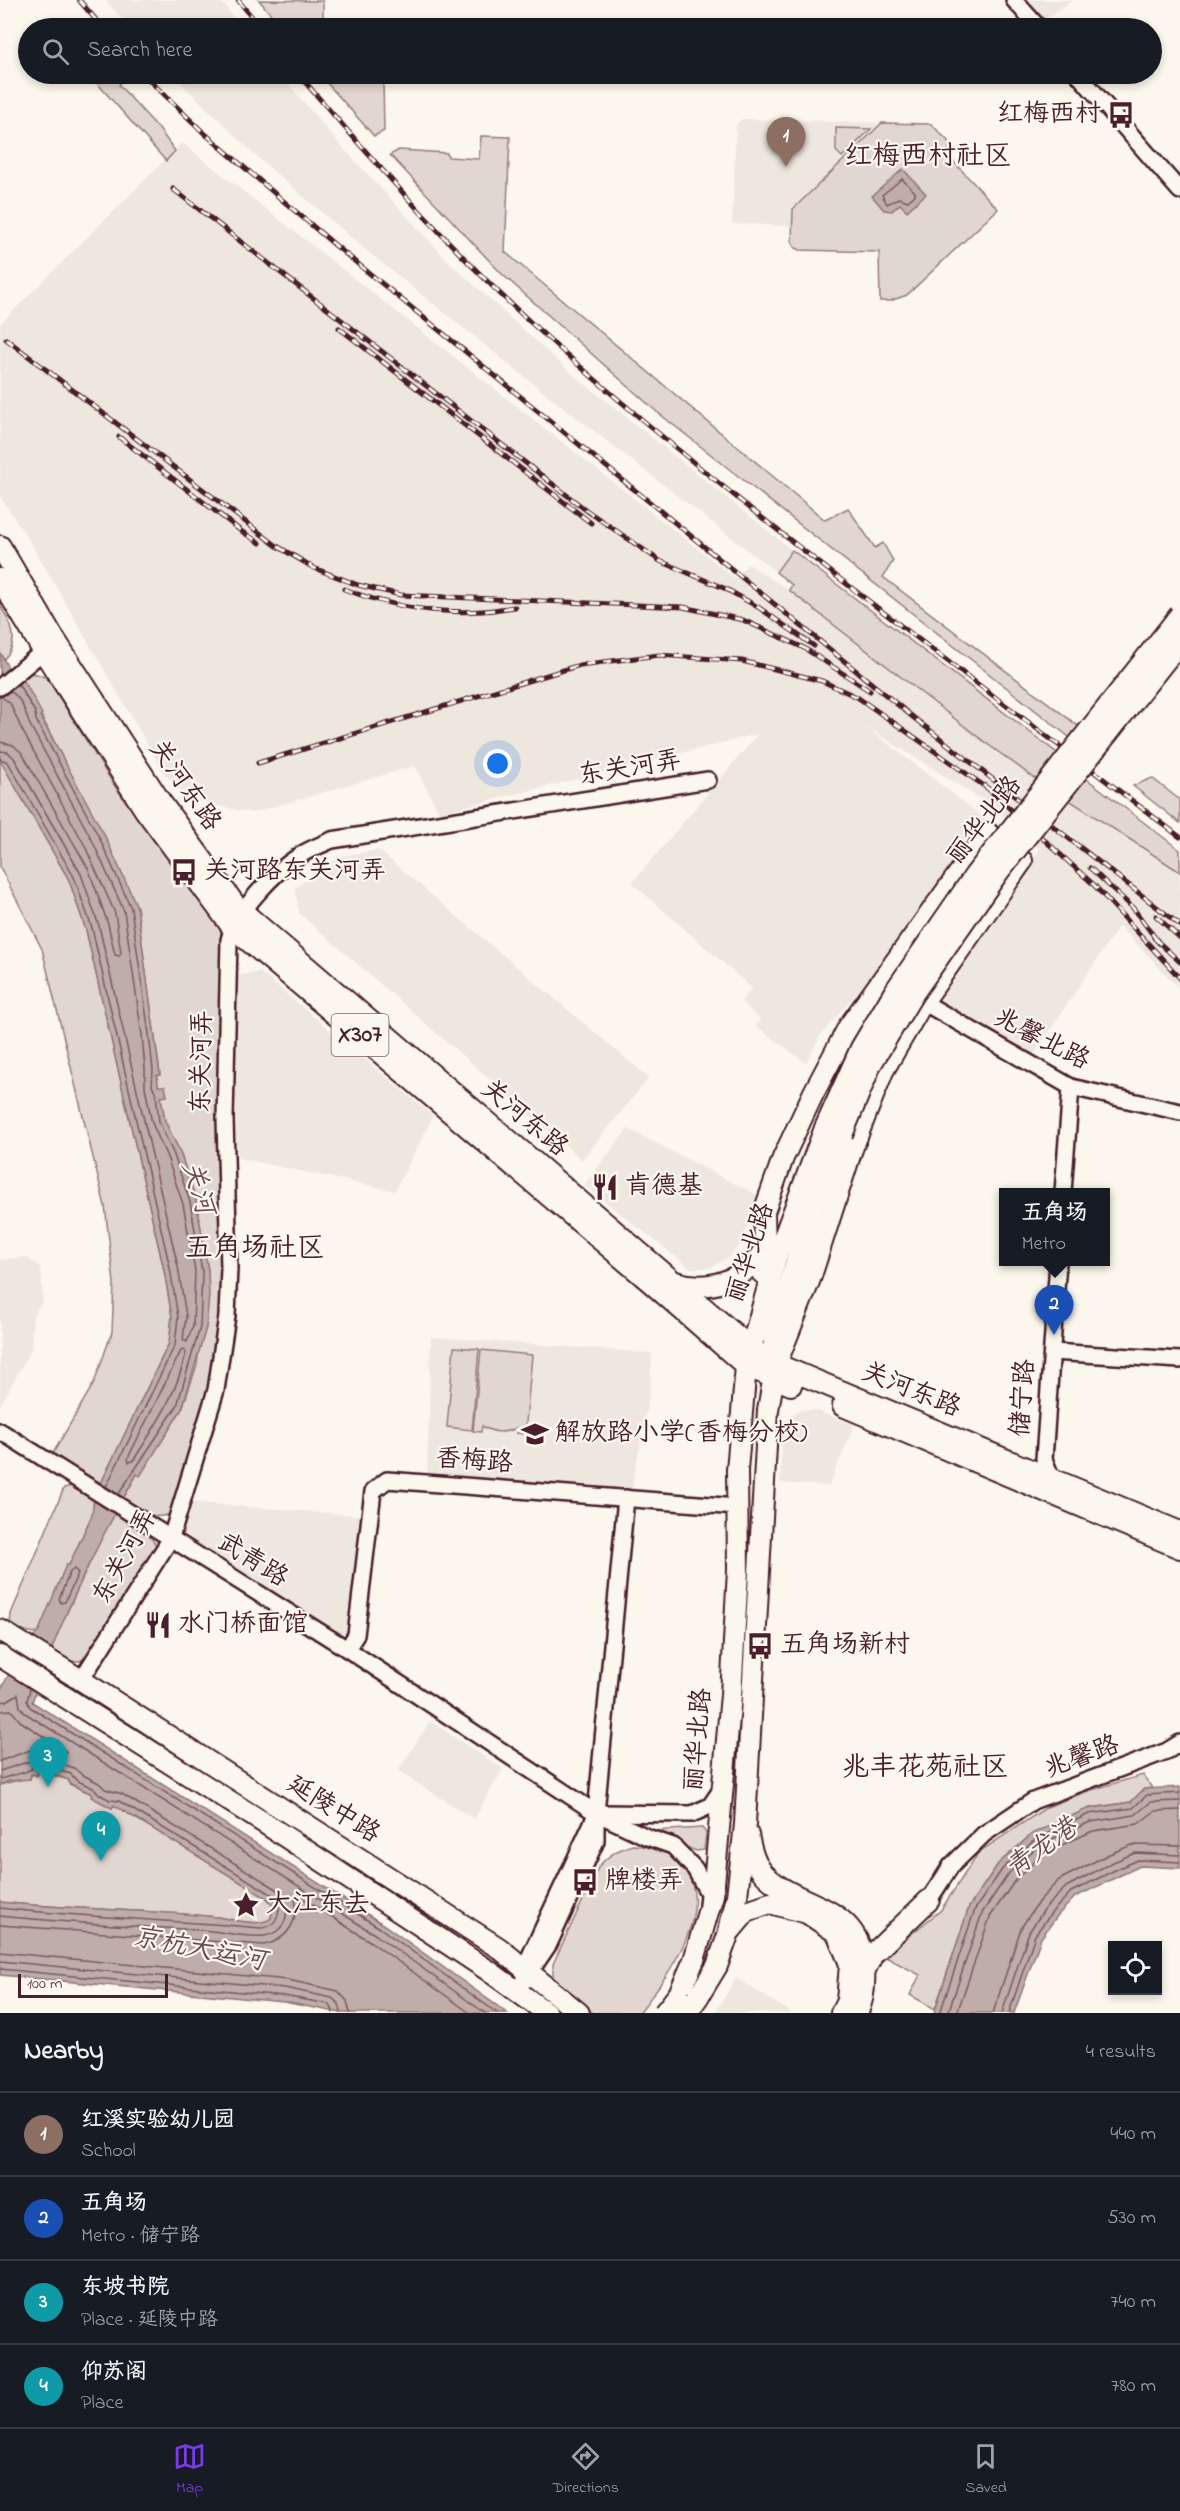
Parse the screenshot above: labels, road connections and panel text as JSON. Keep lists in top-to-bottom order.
{
  "streets": {
    "main road": [
      "关河东路",
      "丽华北路",
      "X307",
      "延陵中路"
    ],
    "street": [
      "东关河弄",
      "兆馨北路",
      "储宁路",
      "香梅路",
      "武青路",
      "兆馨路"
    ]
  },
  "crossings": [
    ["东关河弄", "关河东路"],
    ["东关河弄", "武青路"],
    ["东关河弄", "延陵中路"],
    ["关河东路", "丽华北路"],
    ["关河东路", "储宁路"],
    ["丽华北路", "香梅路"],
    ["丽华北路", "武青路"],
    ["香梅路", "武青路"]
  ],
  "districts": ["红梅西村社区", "五角场社区", "兆丰花苑社区"],
  "water": ["关河", "青龙港", "京杭大运河"],
  "places": {
    "bus stop": [
      "红梅西村",
      "关河路东关河弄",
      "五角场新村",
      "牌楼弄"
    ],
    "restaurant": ["肯德基", "水门桥面馆"],
    "school or university": ["解放路小学(香梅分校)"],
    "place": ["大江东去"]
  },
  "scale_bar": "100 m",
  "page": {
    "search": "Search here",
    "pins": [
      "1",
      "2",
      "3",
      "4"
    ],
    "popup": ["五角场", "Metro"],
    "scale": "100 m",
    "heading": ["Nearby", "4 results"],
    "list": [
      {
        "mark": "1",
        "name": "红溪实验幼儿园",
        "note": "School",
        "value": "440 m"
      },
      {
        "mark": "2",
        "name": "五角场",
        "note": "Metro · 储宁路",
        "value": "530 m"
      },
      {
        "mark": "3",
        "name": "东坡书院",
        "note": "Place · 延陵中路",
        "value": "740 m"
      },
      {
        "mark": "4",
        "name": "仰苏阁",
        "note": "Place",
        "value": "780 m"
      }
    ],
    "nav": ["Map", "Directions", "Saved"]
  }
}
